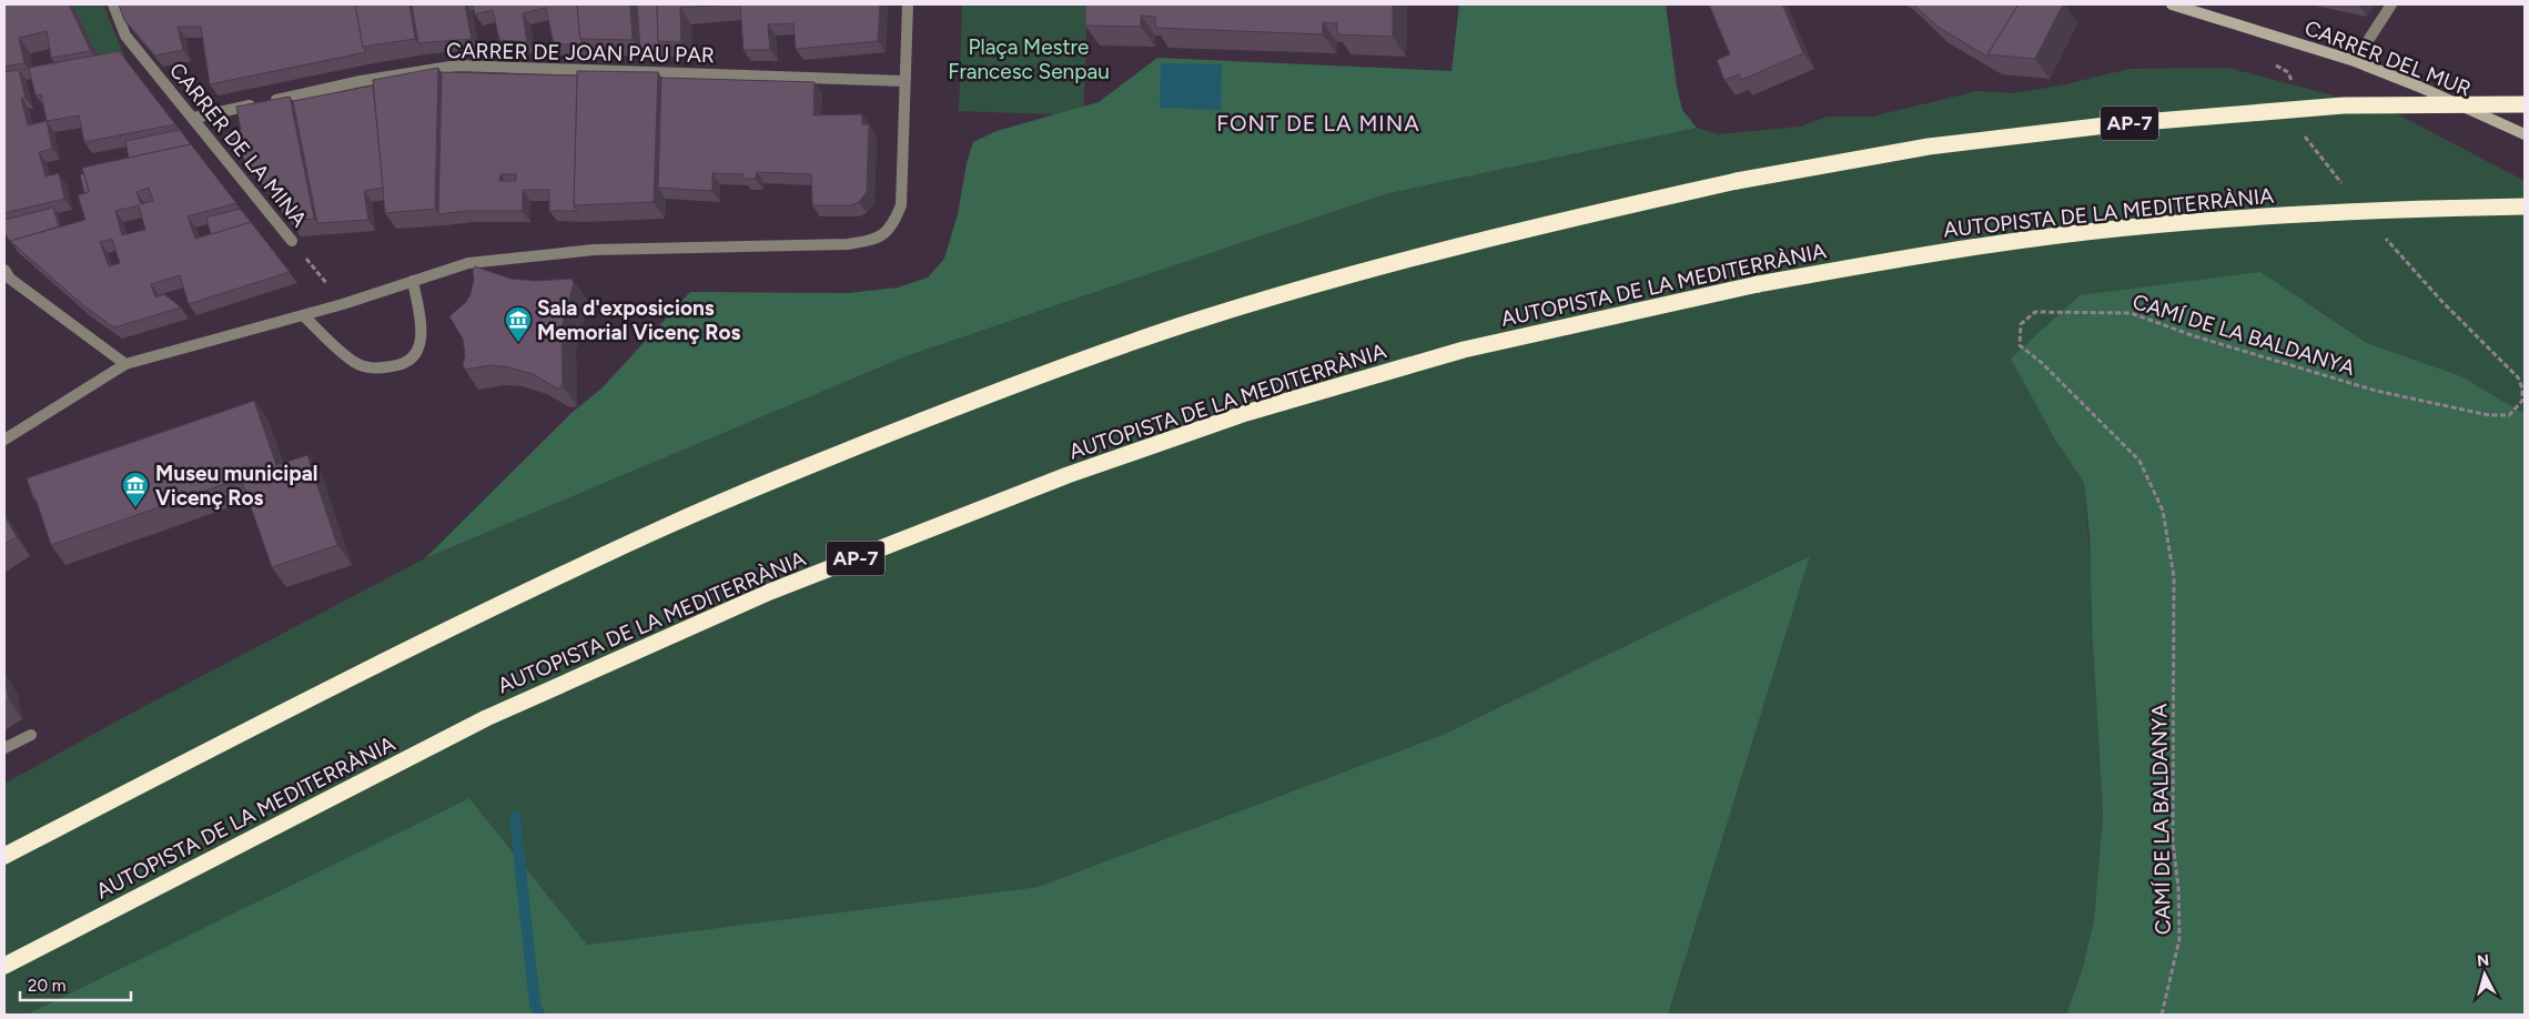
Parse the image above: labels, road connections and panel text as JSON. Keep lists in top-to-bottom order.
{
  "streets": {
    "highway": ["AP-7", "AUTOPISTA DE LA MEDITERRÀNIA"],
    "main road": ["CARRER DEL MUR"],
    "street": ["CARRER DE JOAN PAU PAR", "CARRER DE LA MINA"],
    "path": ["CAMÍ DE LA BALDANYA"]
  },
  "crossings": [
    ["CARRER DE JOAN PAU PAR", "CARRER DE LA MINA"]
  ],
  "districts": ["FONT DE LA MINA"],
  "parks": ["Plaça Mestre Francesc Senpau"],
  "places": {
    "museum": ["Sala d'exposicions Memorial Vicenç Ros", "Museu municipal Vicenç Ros"]
  },
  "scale_bar": "20 m",
  "north": "top"
}
